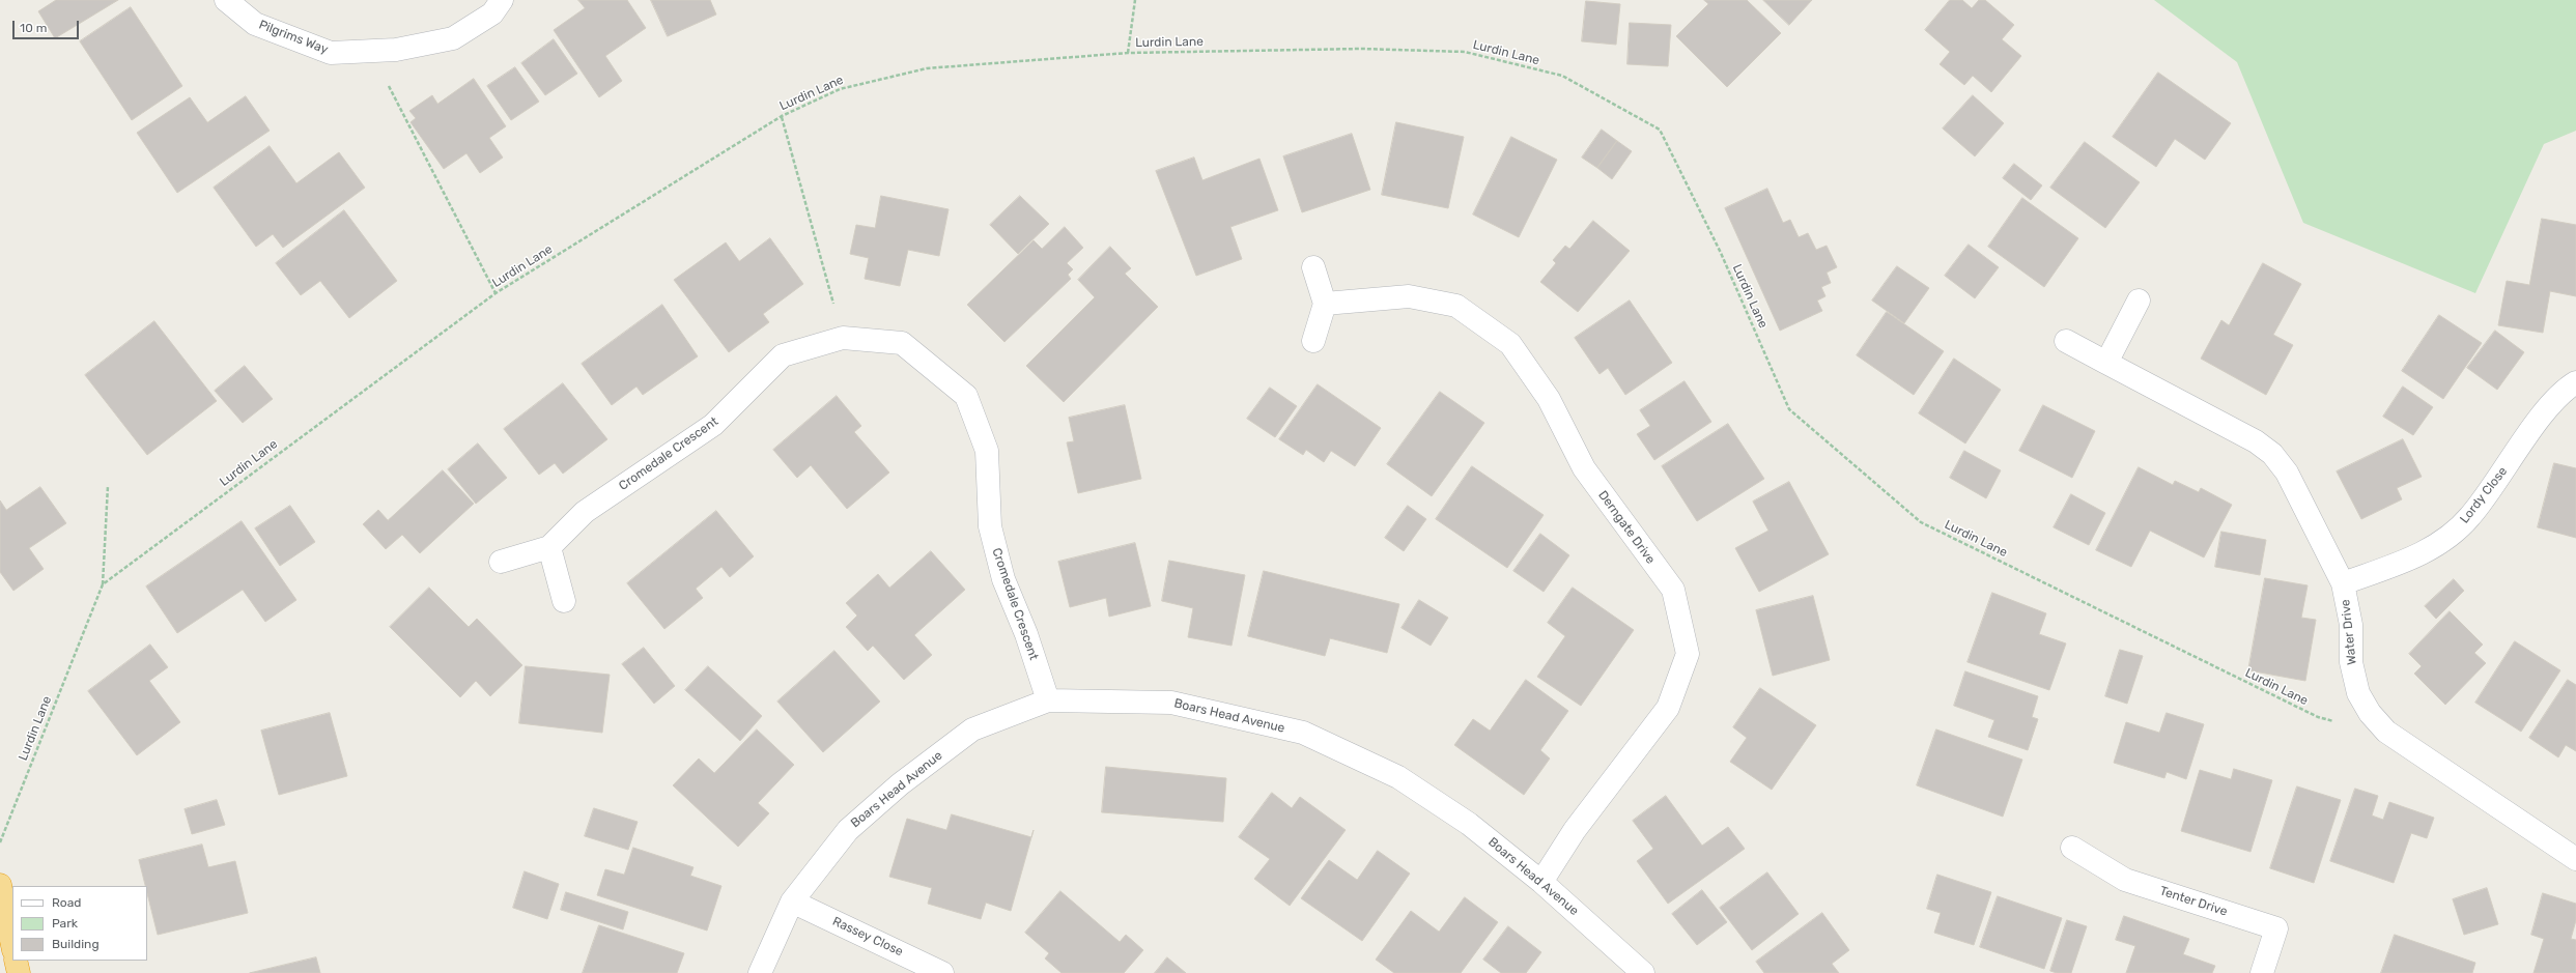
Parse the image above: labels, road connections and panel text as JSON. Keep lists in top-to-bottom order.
{
  "streets": {
    "street": [
      "Pilgrims Way",
      "Cromedale Crescent",
      "Lordy Close",
      "Derngate Drive",
      "Water Drive",
      "Boars Head Avenue",
      "Tenter Drive",
      "Rassey Close"
    ],
    "path": ["Lurdin Lane"]
  },
  "crossings": [
    ["Lurdin Lane", "Water Drive"],
    ["Cromedale Crescent", "Boars Head Avenue"],
    ["Lordy Close", "Water Drive"],
    ["Derngate Drive", "Boars Head Avenue"],
    ["Boars Head Avenue", "Rassey Close"]
  ],
  "legend": ["Road", "Park", "Building"],
  "scale_bar": "10 m"
}
